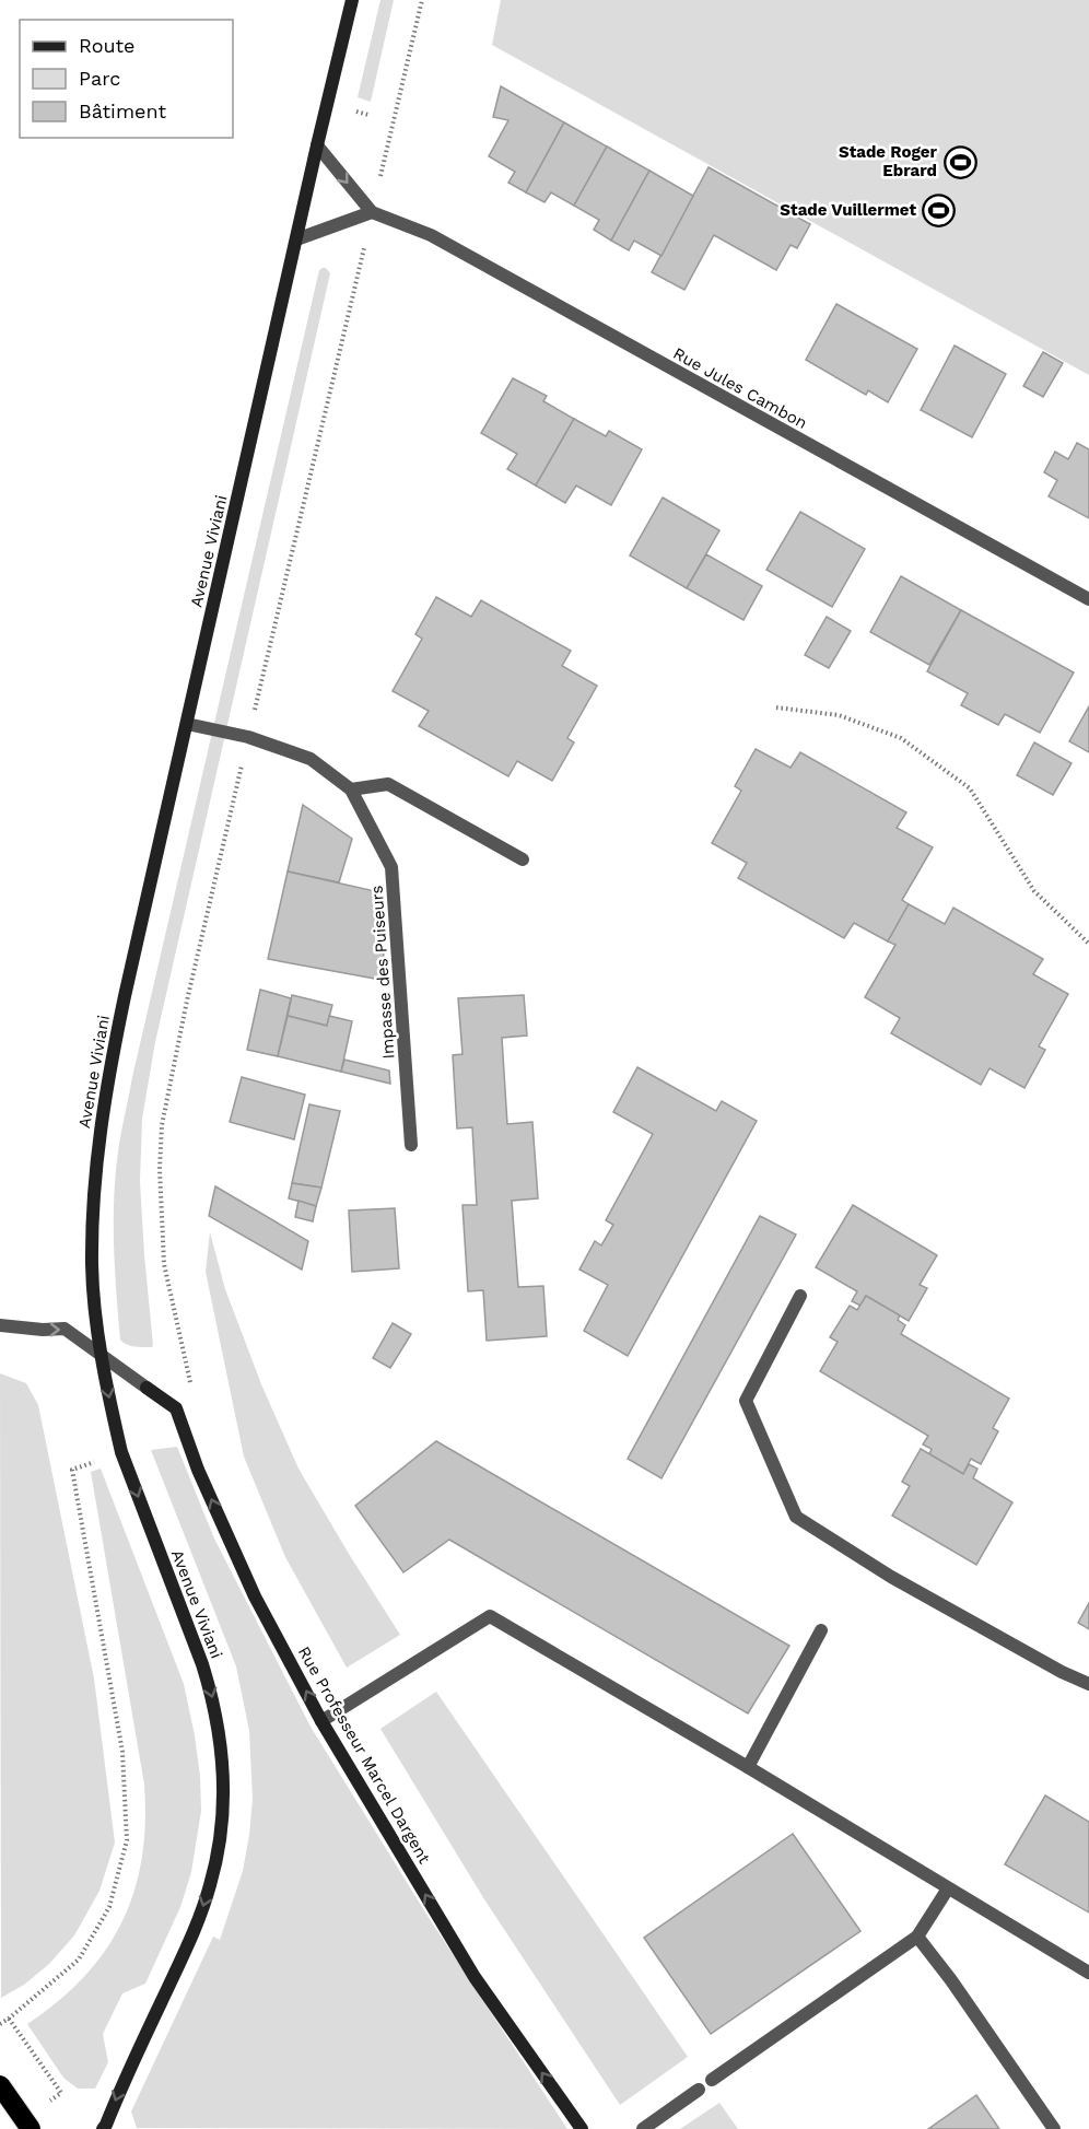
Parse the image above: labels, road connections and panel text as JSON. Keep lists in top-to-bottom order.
{
  "streets": {
    "street": [
      "Rue Jules Cambon",
      "Avenue Viviani",
      "Impasse des Puiseurs",
      "Rue Professeur Marcel Dargent"
    ]
  },
  "crossings": [
    ["Rue Jules Cambon", "Avenue Viviani"],
    ["Avenue Viviani", "Impasse des Puiseurs"],
    ["Avenue Viviani", "Rue Professeur Marcel Dargent"]
  ],
  "one_way": ["Avenue Viviani", "Rue Professeur Marcel Dargent"],
  "places": {
    "sports": ["Stade Roger Ebrard", "Stade Vuillermet"]
  },
  "legend": ["Route", "Parc", "Bâtiment"]
}
